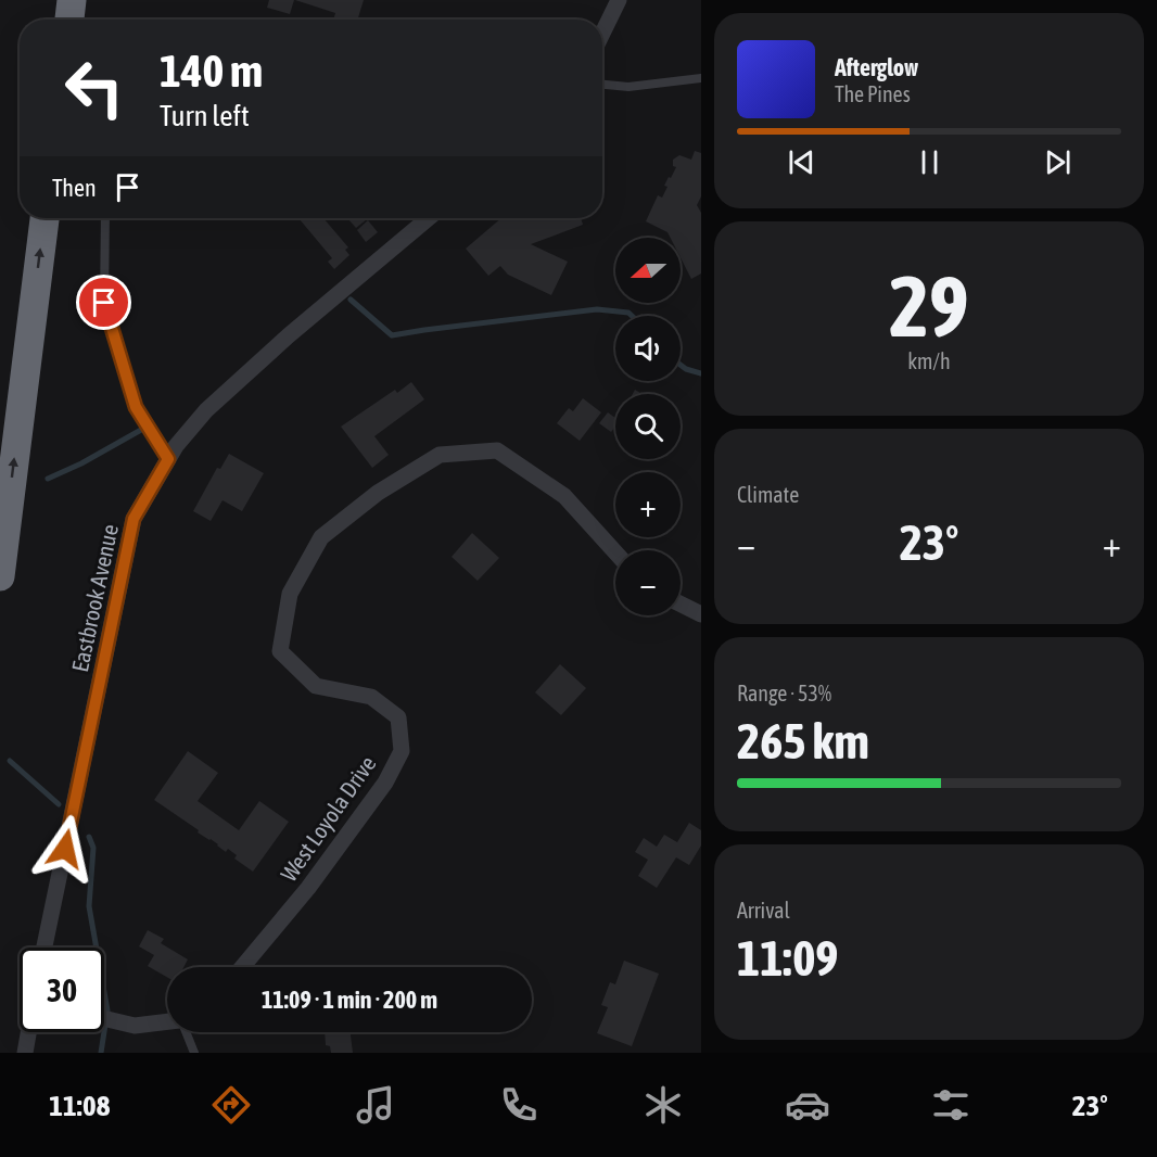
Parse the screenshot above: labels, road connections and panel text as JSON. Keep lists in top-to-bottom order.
{
  "streets": {
    "street": ["Eastbrook Avenue", "West Loyola Drive"]
  },
  "north": "left",
  "page": {
    "turn": ["140 m", "Turn left"],
    "song": ["Afterglow", "The Pines"],
    "then": "Then",
    "tile": [
      ["29", "km/h"],
      "Climate",
      ["Range · 53%", "265 km"],
      ["Arrival", "11:09"]
    ],
    "map_buttons": ["+", "−"],
    "heat": ["−", "23°", "+"],
    "limit": "30",
    "trip": "11:09 · 1 min · 200 m",
    "tabs": ["11:08", "23°"]
  }
}
